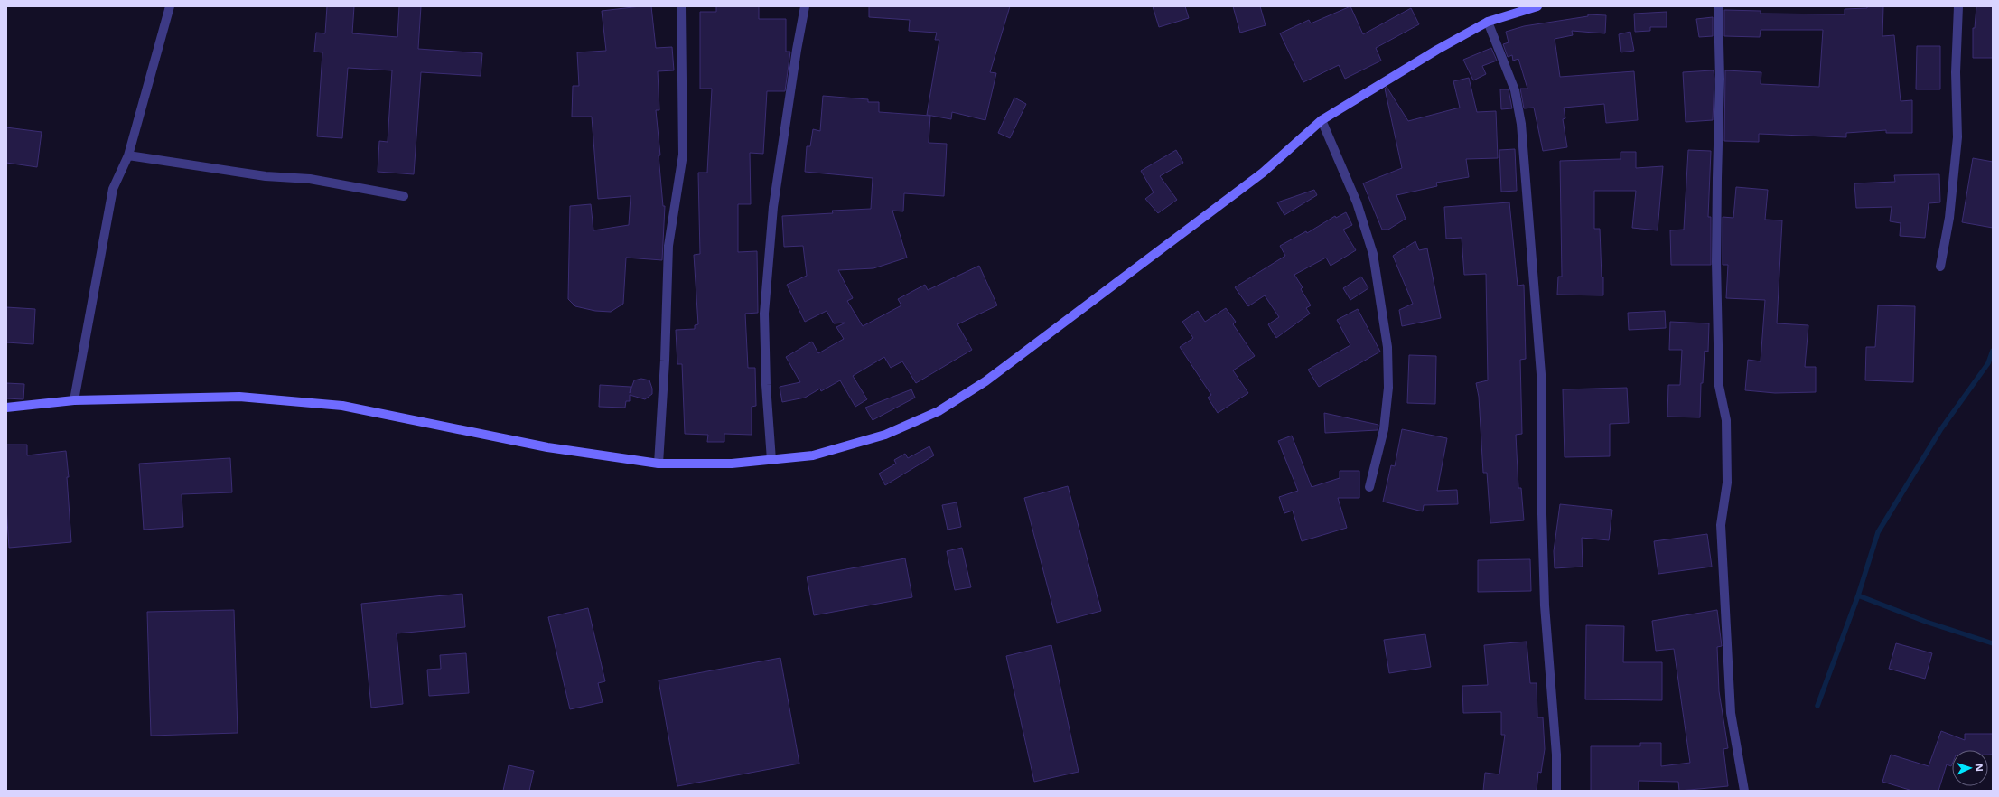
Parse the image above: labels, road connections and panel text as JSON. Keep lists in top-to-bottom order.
{
  "north": "right"
}
